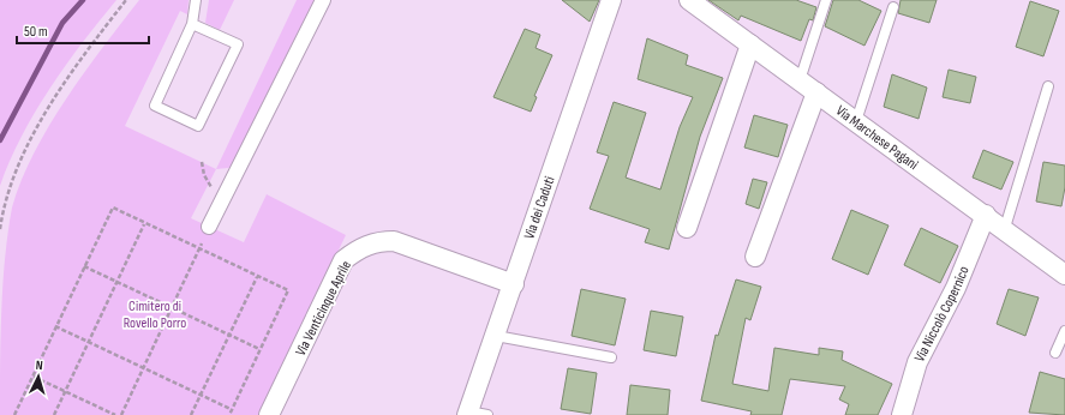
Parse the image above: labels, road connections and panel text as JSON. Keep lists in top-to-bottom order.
{
  "streets": {
    "street": [
      "Via Marchese Pagani",
      "Via dei Caduti",
      "Via Venticinque Aprile",
      "Via Niccolò Copernico"
    ]
  },
  "crossings": [
    ["Via Marchese Pagani", "Via Niccolò Copernico"],
    ["Via dei Caduti", "Via Venticinque Aprile"]
  ],
  "parks": ["Cimitero di Rovello Porro"],
  "scale_bar": "50 m",
  "north": "top"
}
